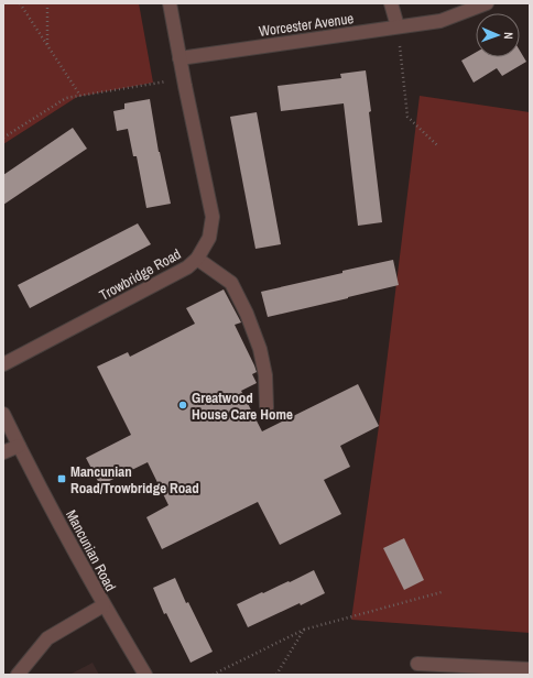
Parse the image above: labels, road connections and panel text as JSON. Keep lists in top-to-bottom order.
{
  "streets": {
    "street": ["Worcester Avenue", "Trowbridge Road", "Mancunian Road"]
  },
  "crossings": [
    ["Worcester Avenue", "Trowbridge Road"]
  ],
  "places": {
    "other": ["Greatwood House Care Home"],
    "transit": ["Mancunian Road/Trowbridge Road"]
  },
  "north": "right"
}
